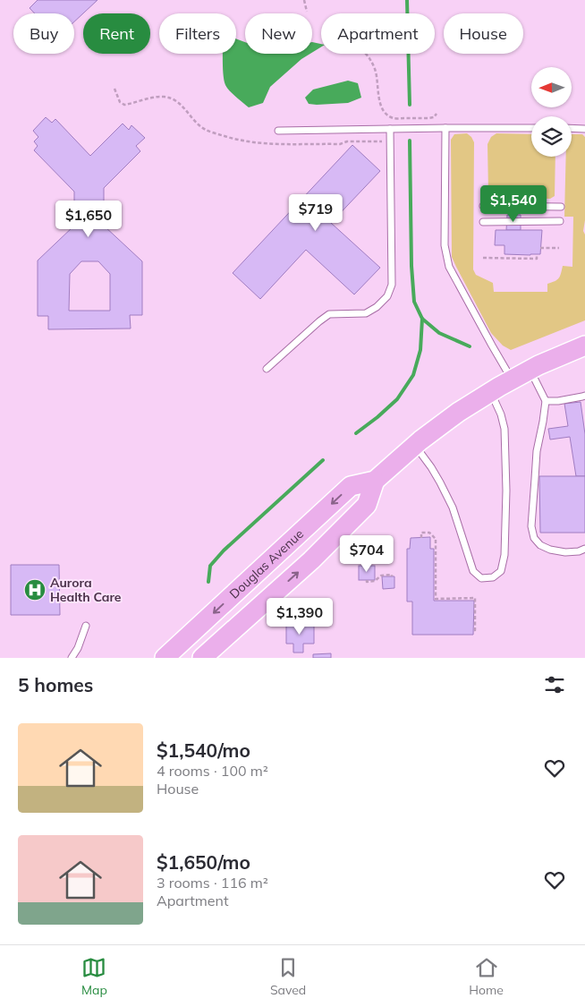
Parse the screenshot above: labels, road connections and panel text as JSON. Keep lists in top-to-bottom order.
{
  "streets": {
    "main road": ["Douglas Avenue"]
  },
  "places": {
    "hospital": ["Aurora Health Care"]
  },
  "north": "left",
  "page": {
    "chip": [
      "Buy",
      "Rent",
      "Filters",
      "New",
      "Apartment",
      "House"
    ],
    "price": [
      "$1,540",
      "$719",
      "$1,650",
      "$704",
      "$1,390"
    ],
    "heading": "5 homes",
    "list": [
      {
        "name": "$1,540/mo",
        "note": "4 rooms · 100 m² · House"
      },
      {
        "name": "$1,650/mo",
        "note": "3 rooms · 116 m² · Apartment"
      }
    ],
    "tabs": ["Map", "Saved", "Home"]
  }
}
